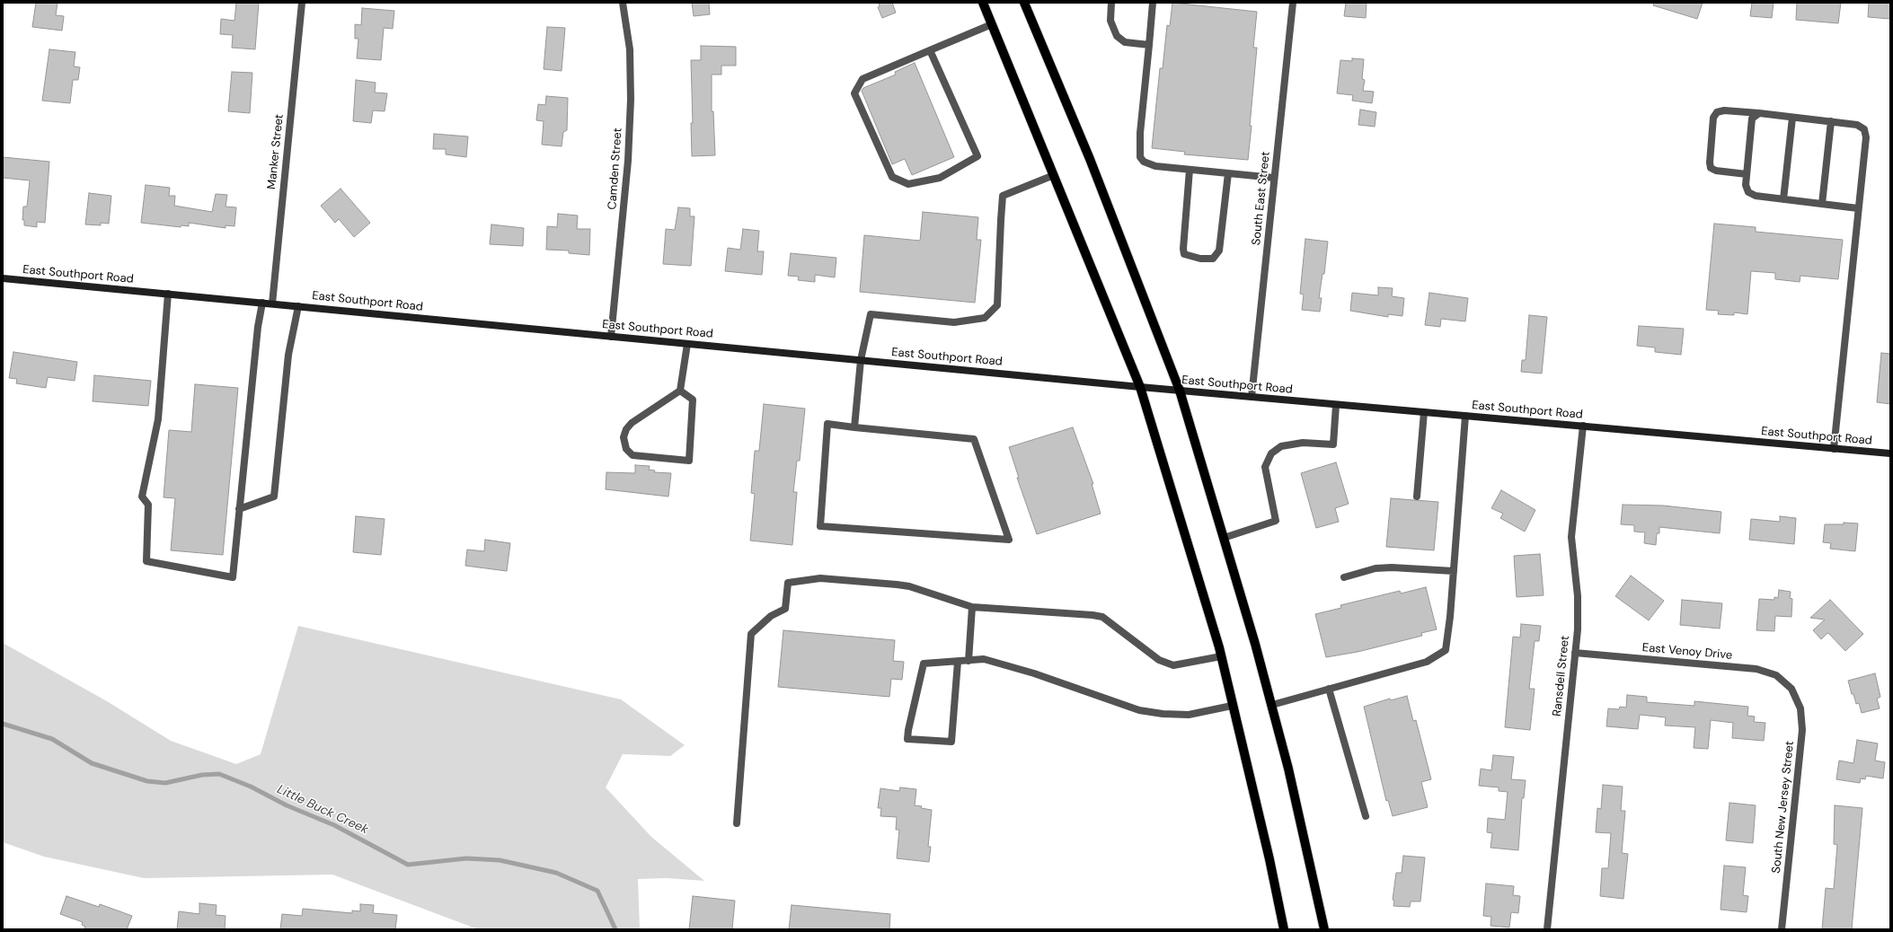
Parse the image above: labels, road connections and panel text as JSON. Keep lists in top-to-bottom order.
{
  "streets": {
    "main road": ["East Southport Road"],
    "street": [
      "Manker Street",
      "Camden Street",
      "South East Street",
      "East Venoy Drive",
      "Ransdell Street",
      "South New Jersey Street"
    ]
  },
  "crossings": [
    ["Manker Street", "East Southport Road"],
    ["Camden Street", "East Southport Road"],
    ["South East Street", "East Southport Road"],
    ["East Southport Road", "Ransdell Street"],
    ["East Venoy Drive", "Ransdell Street"],
    ["East Venoy Drive", "South New Jersey Street"]
  ],
  "water": ["Little Buck Creek"]
}
